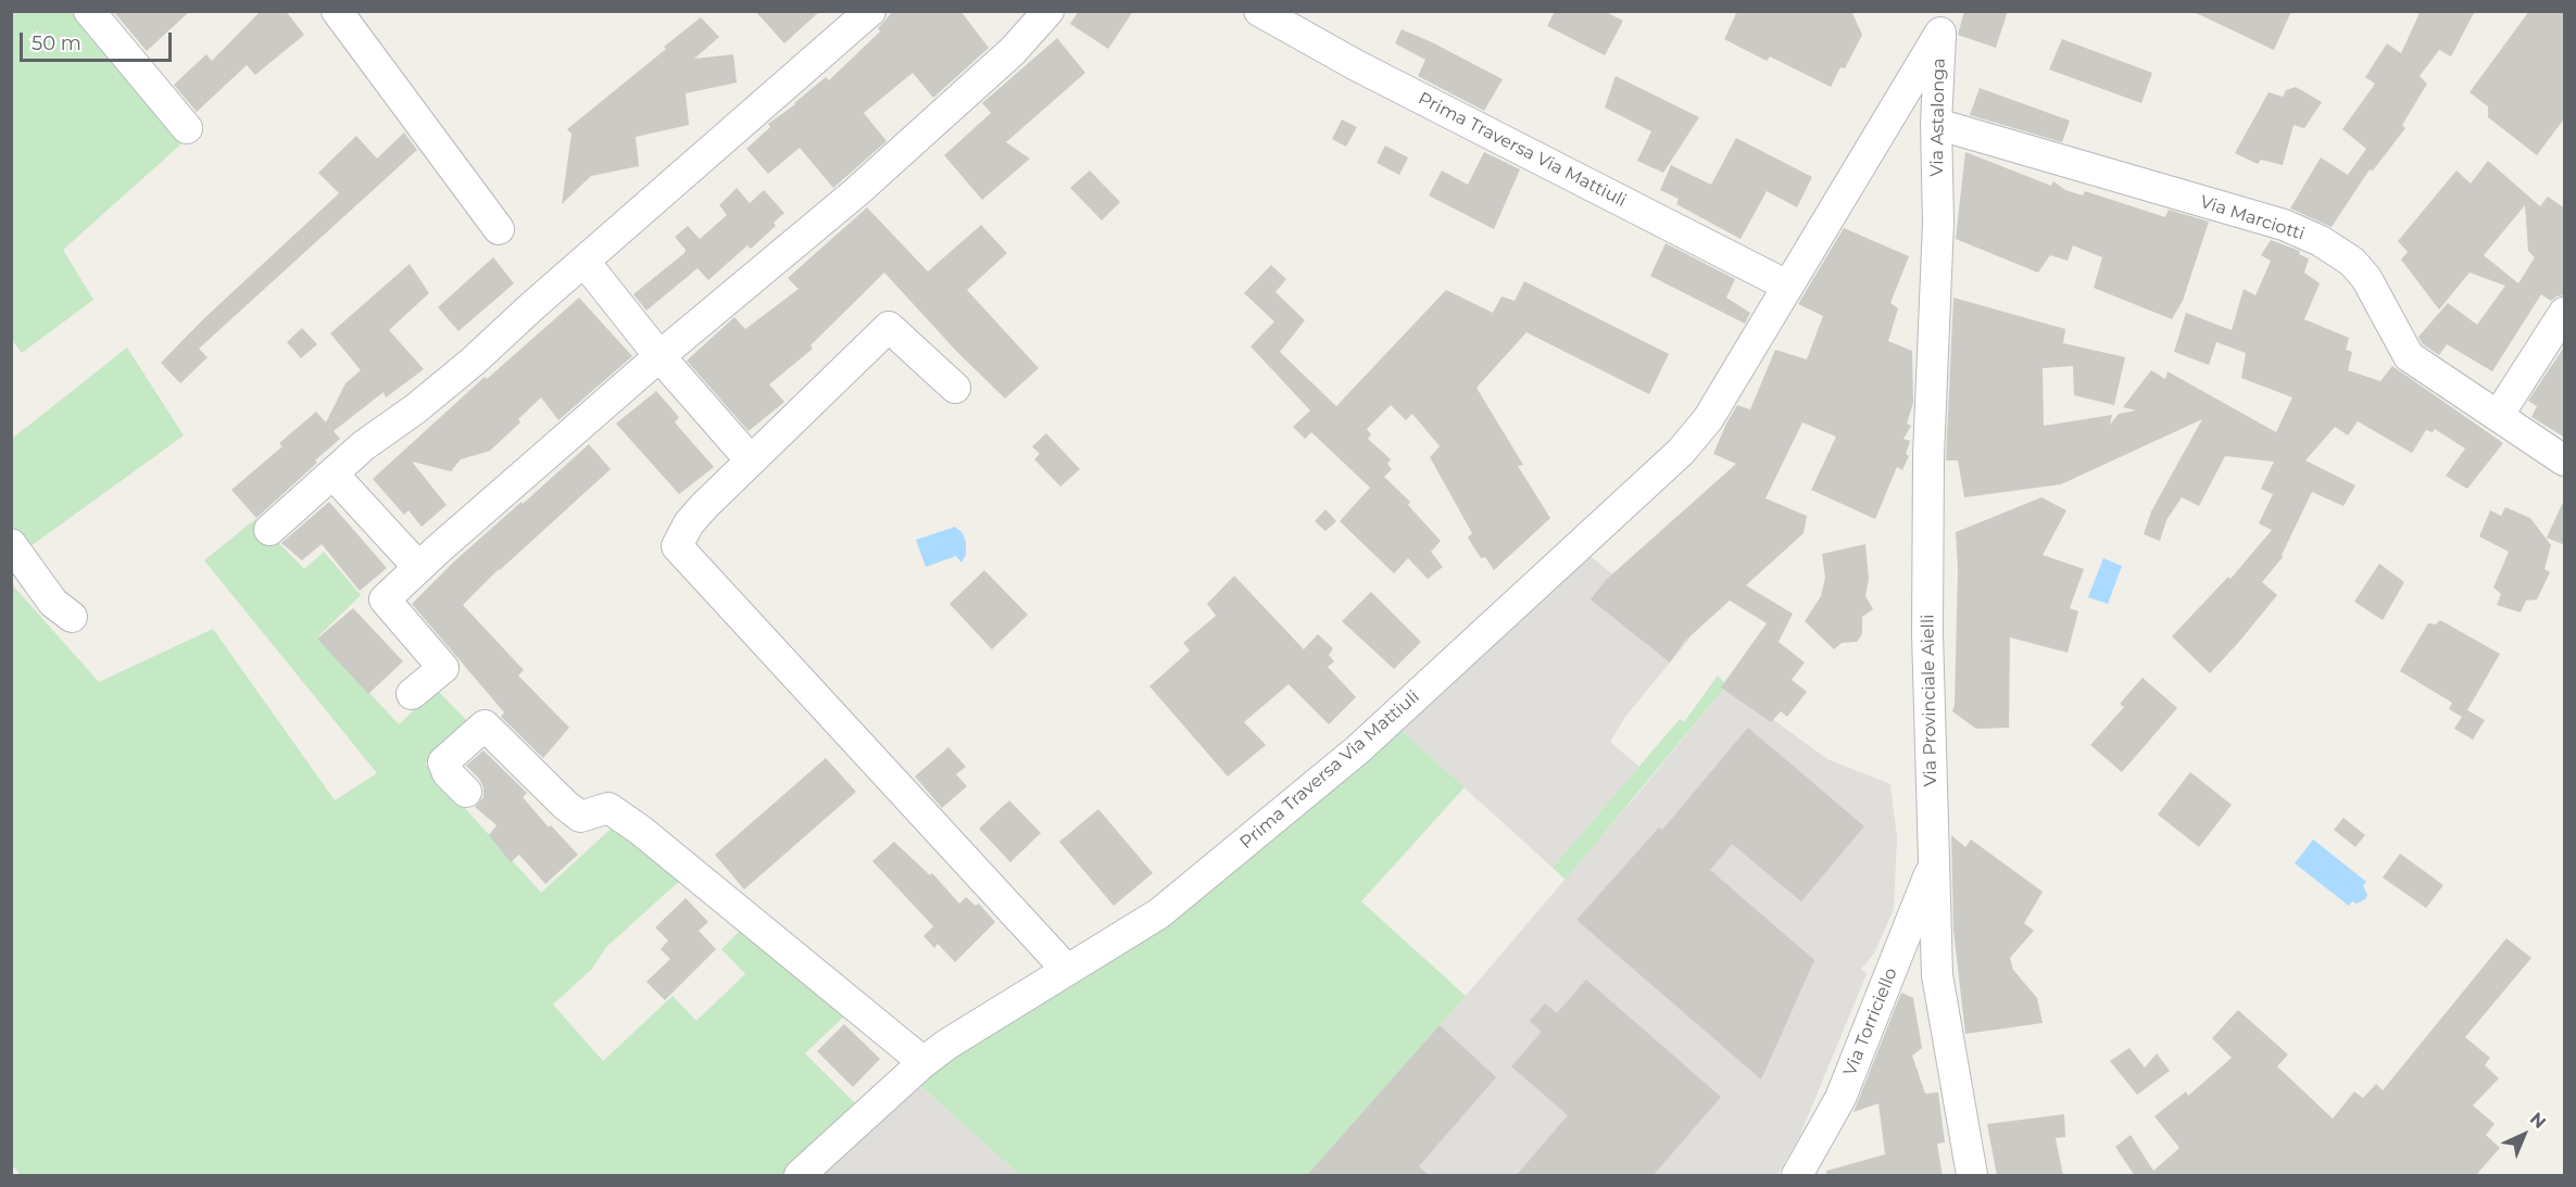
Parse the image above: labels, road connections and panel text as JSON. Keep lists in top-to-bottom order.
{
  "streets": {
    "street": [
      "Via Astalonga",
      "Prima Traversa Via Mattiuli",
      "Via Marciotti",
      "Via Provinciale Aielli",
      "Via Torriciello"
    ]
  },
  "crossings": [
    ["Via Astalonga", "Prima Traversa Via Mattiuli"],
    ["Via Astalonga", "Via Marciotti"],
    ["Via Astalonga", "Via Provinciale Aielli"],
    ["Via Provinciale Aielli", "Via Torriciello"]
  ],
  "scale_bar": "50 m",
  "north": "top right"
}
